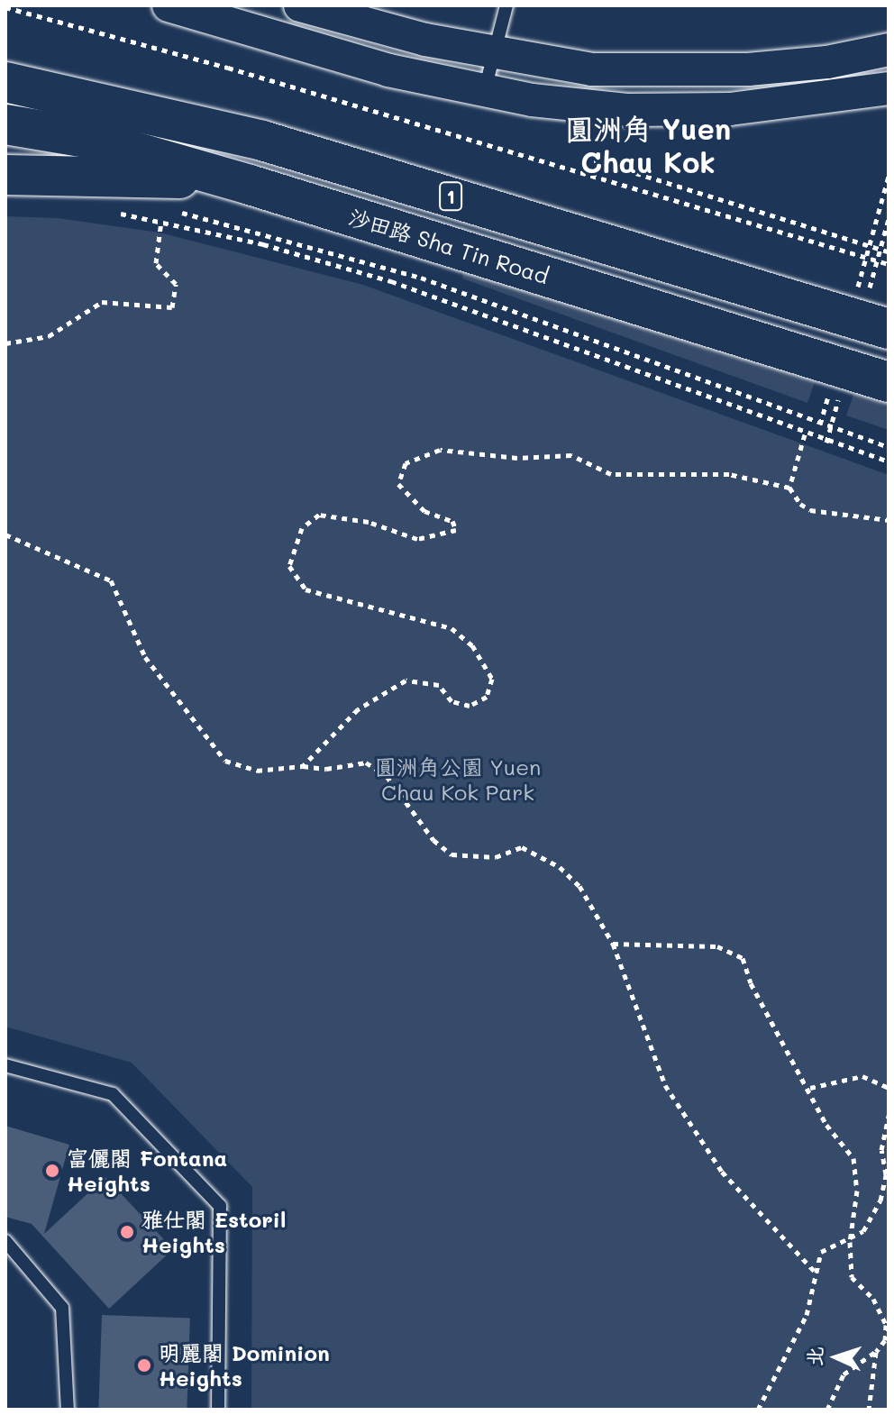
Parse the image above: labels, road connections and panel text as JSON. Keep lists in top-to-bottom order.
{
  "streets": {
    "highway": ["1", "沙田路 Sha Tin Road"]
  },
  "districts": ["圓洲角 Yuen Chau Kok"],
  "parks": ["圓洲角公園 Yuen Chau Kok Park"],
  "places": ["富儷閣 Fontana Heights", "雅仕閣 Estoril Heights", "明麗閣 Dominion Heights"],
  "north": "left"
}
